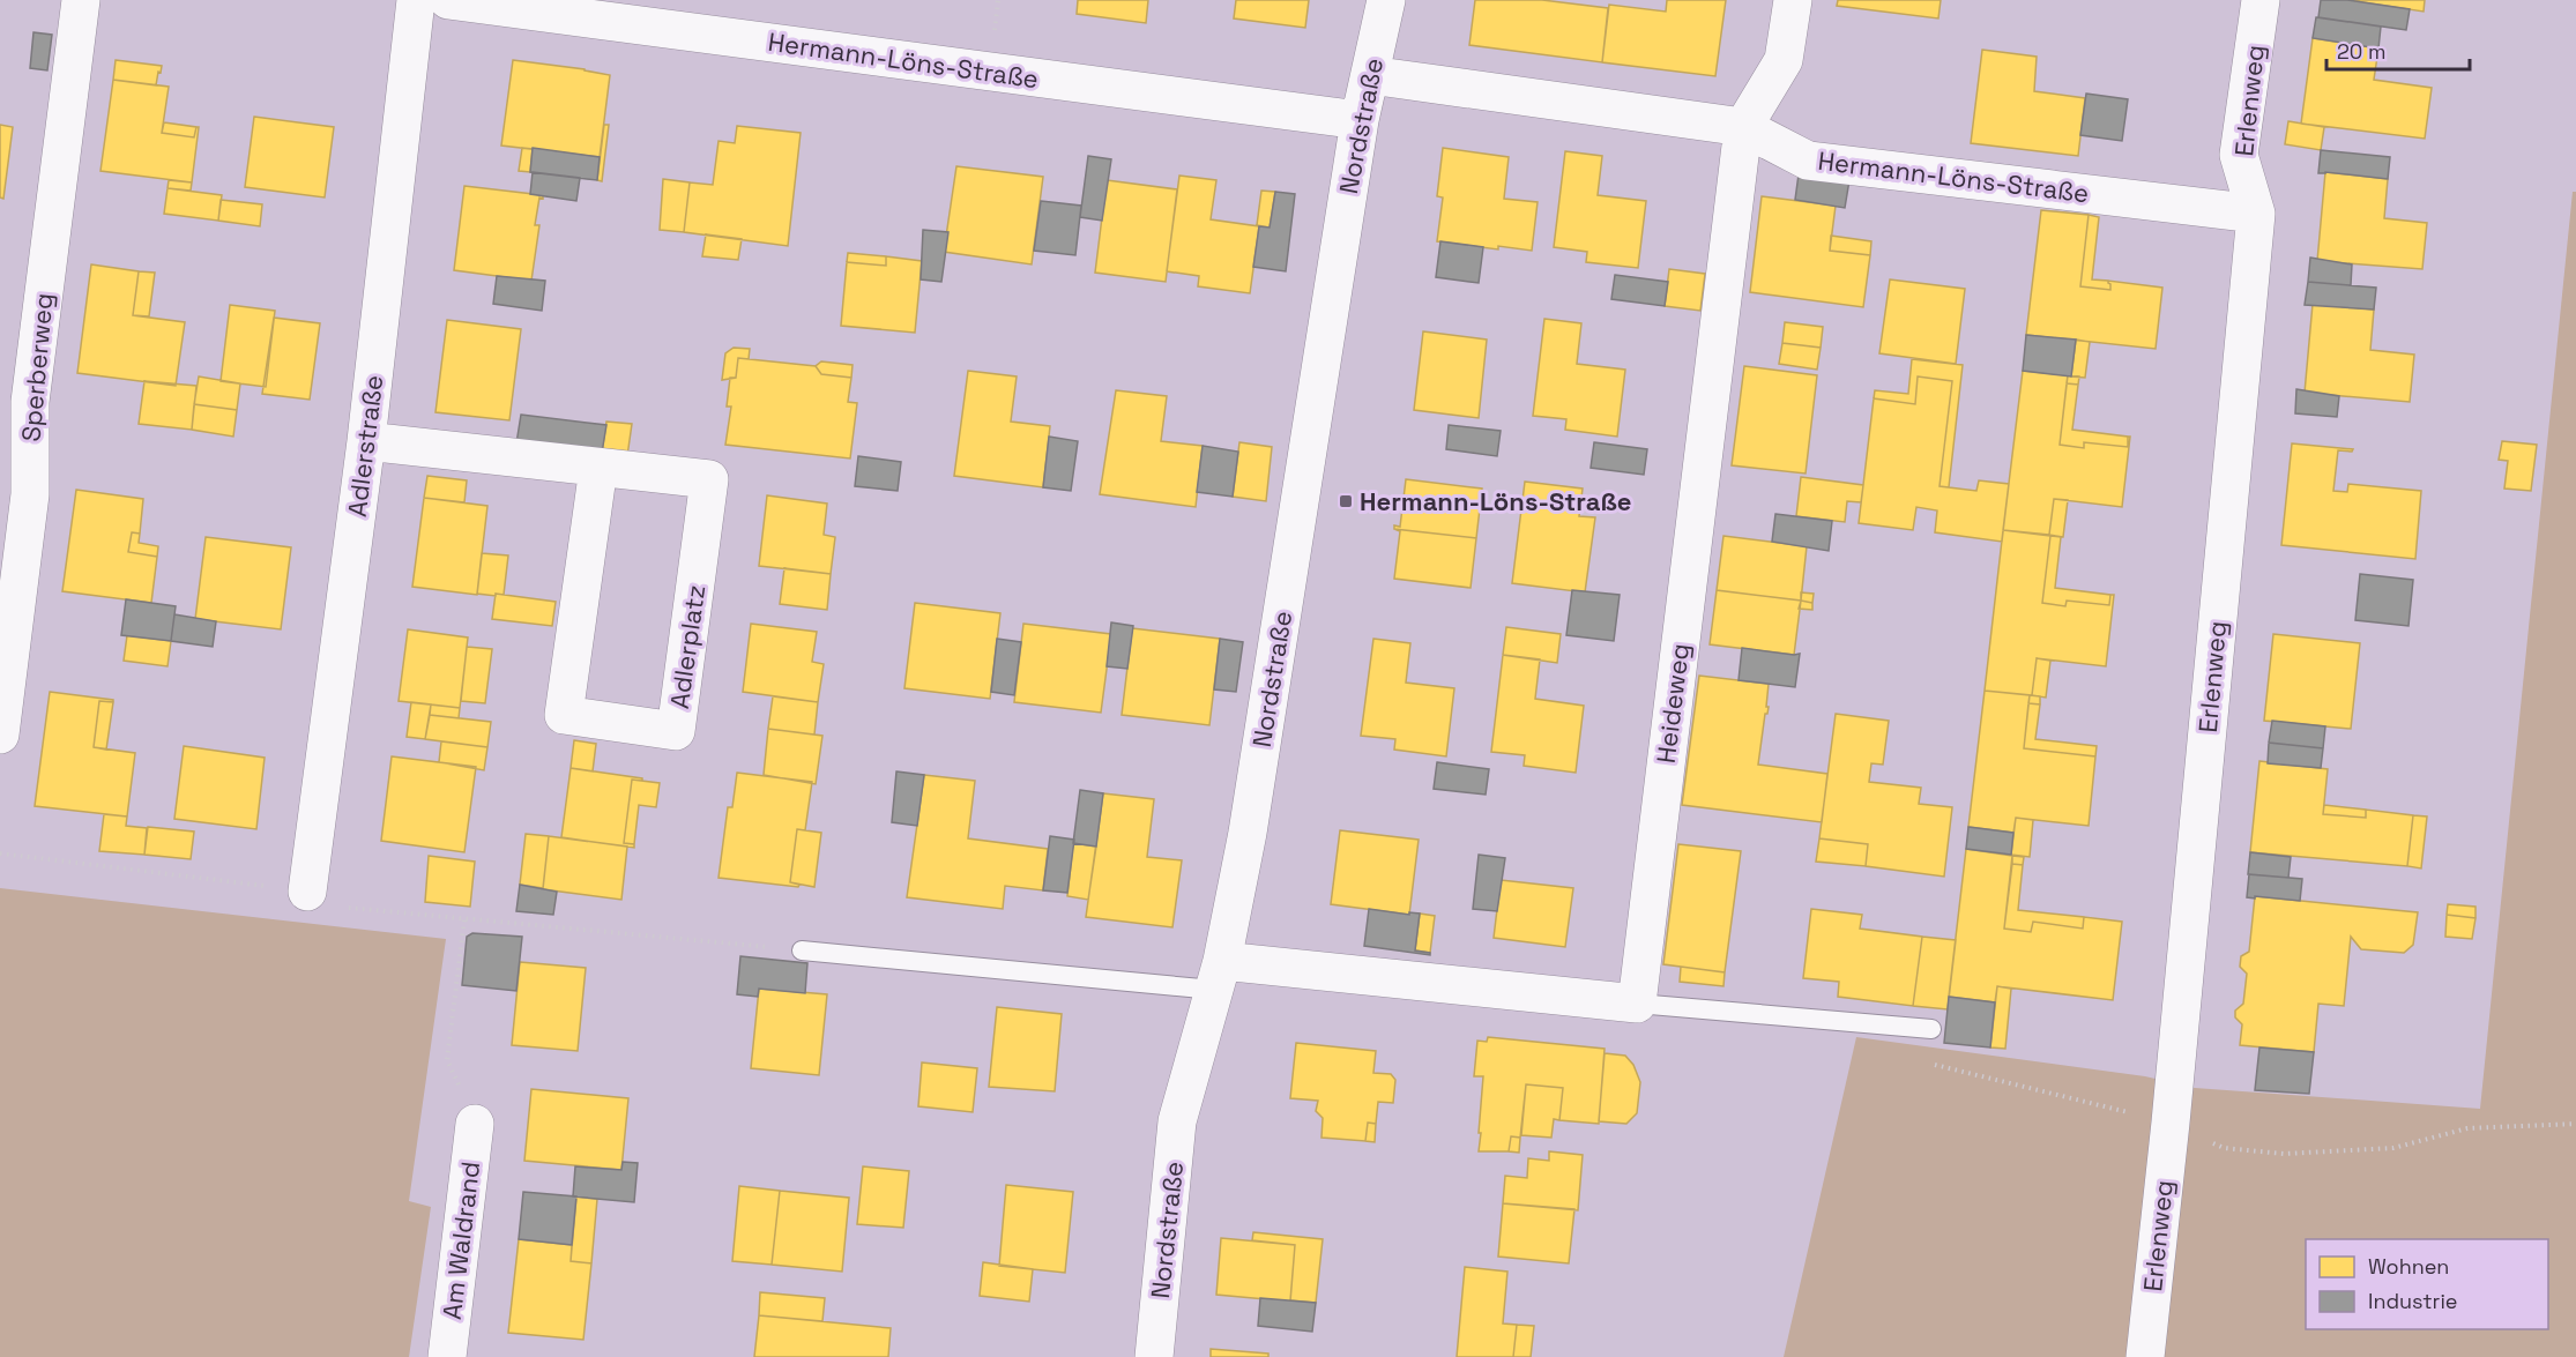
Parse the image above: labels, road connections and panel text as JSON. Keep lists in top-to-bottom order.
{
  "streets": {
    "street": [
      "Hermann-Löns-Straße",
      "Erlenweg",
      "Nordstraße",
      "Sperberweg",
      "Adlerstraße",
      "Adlerplatz",
      "Heideweg",
      "Am Waldrand"
    ]
  },
  "crossings": [
    ["Hermann-Löns-Straße", "Erlenweg"],
    ["Hermann-Löns-Straße", "Nordstraße"],
    ["Hermann-Löns-Straße", "Heideweg"],
    ["Adlerstraße", "Adlerplatz"]
  ],
  "places": {
    "transit": ["Hermann-Löns-Straße"]
  },
  "legend": ["Wohnen", "Industrie"],
  "scale_bar": "20 m"
}
